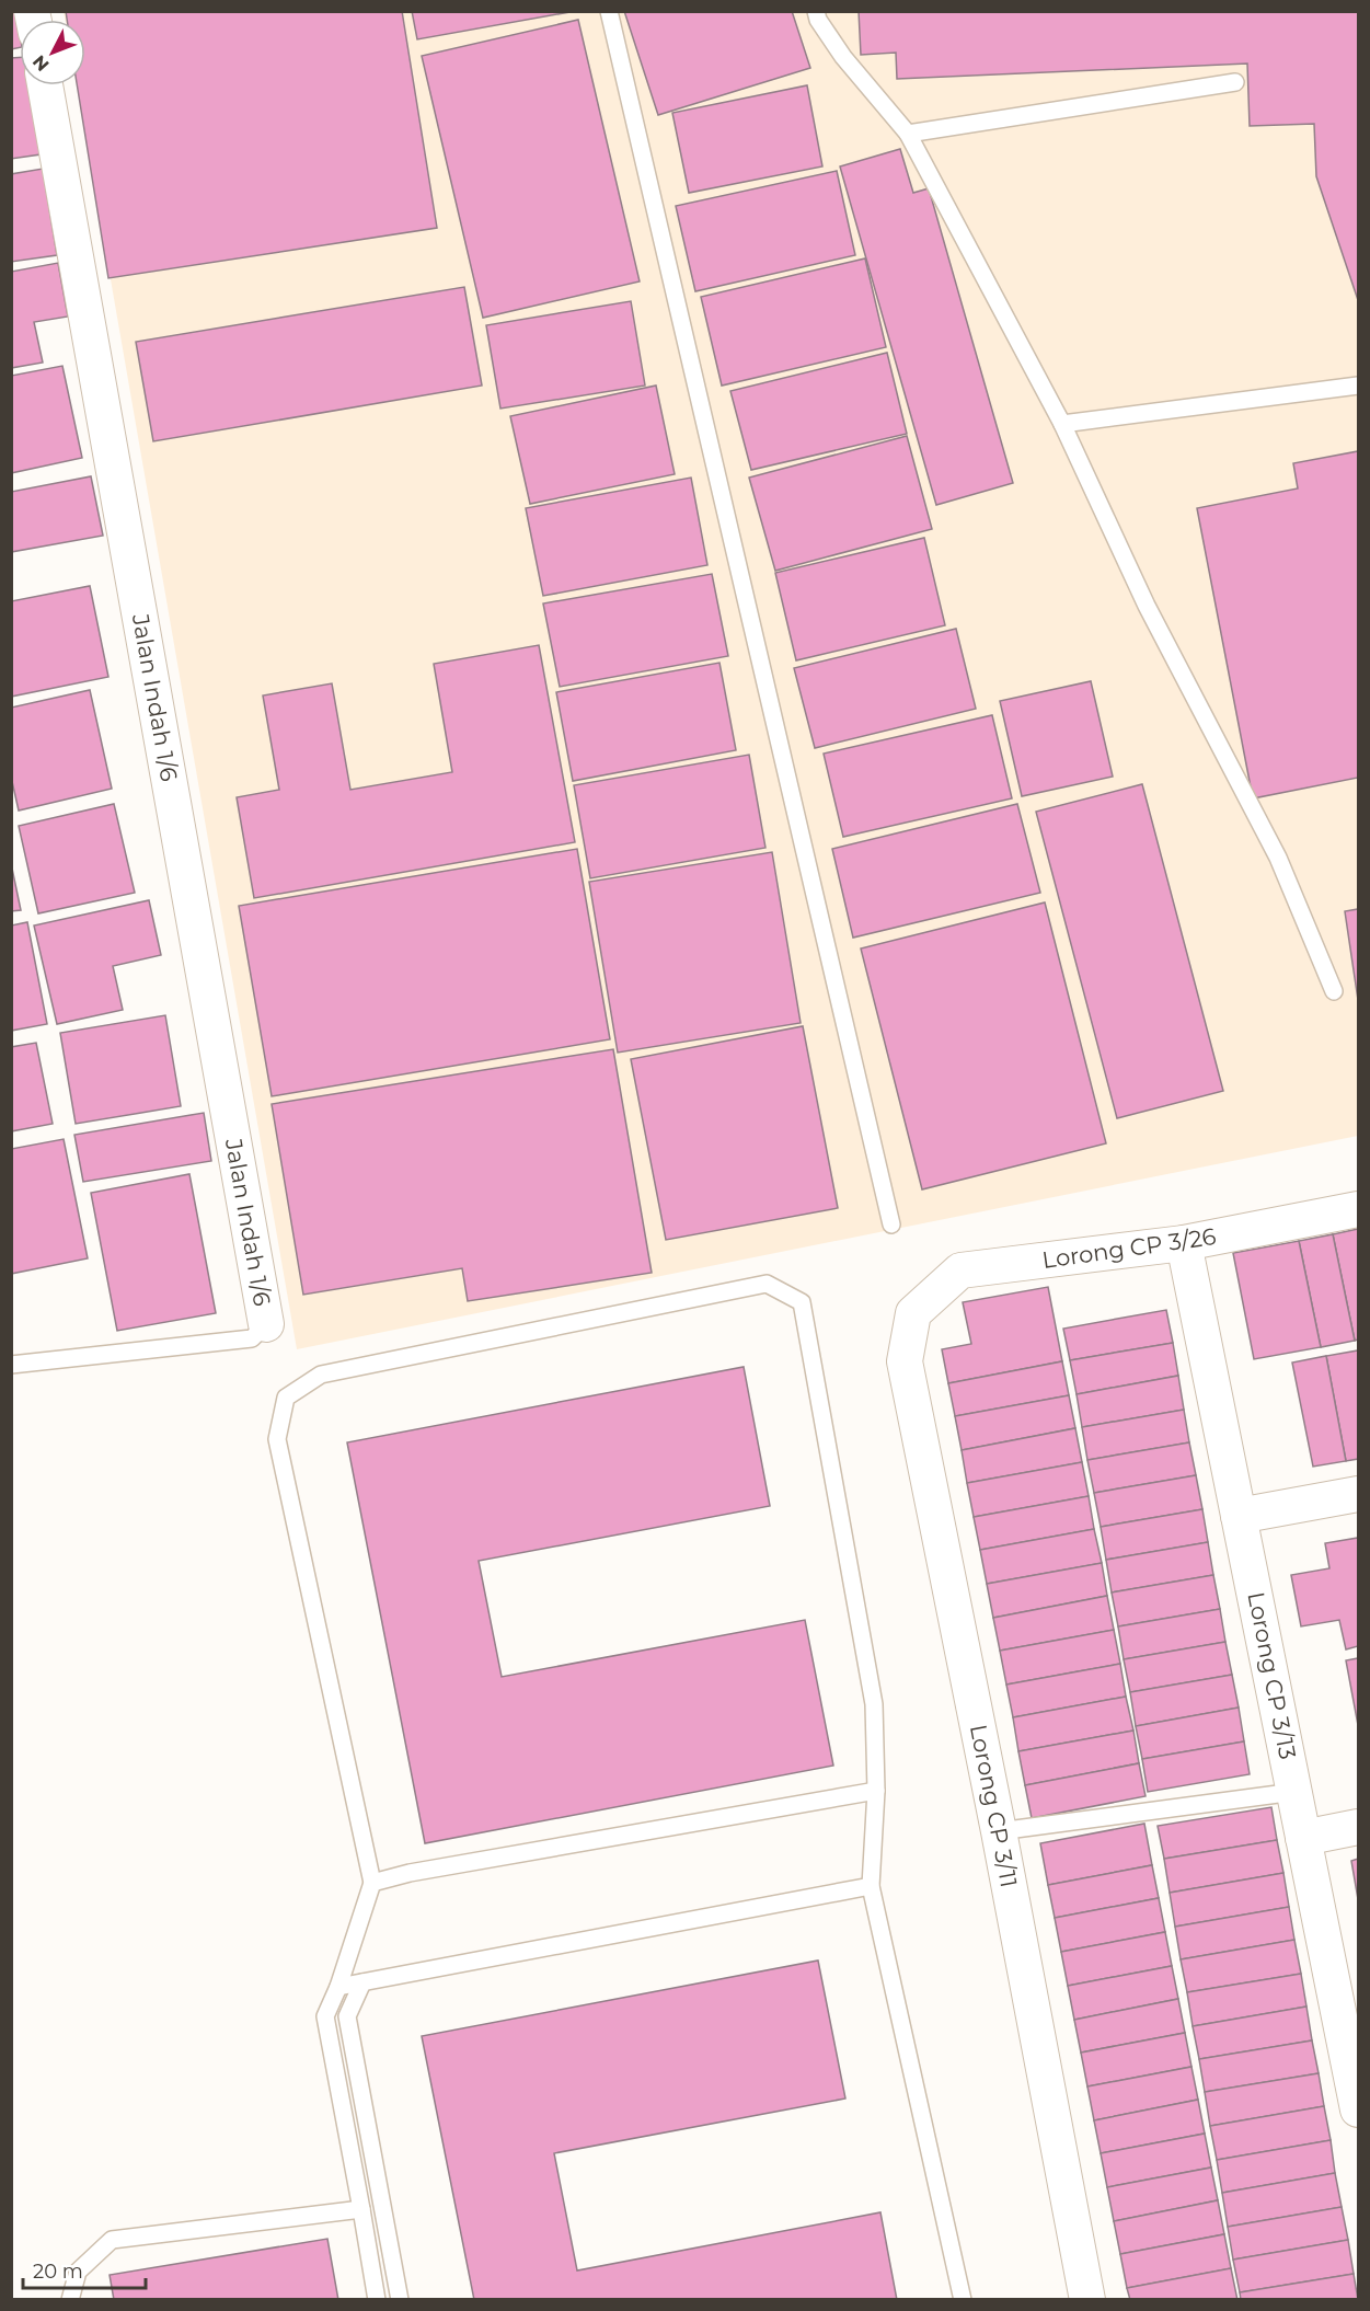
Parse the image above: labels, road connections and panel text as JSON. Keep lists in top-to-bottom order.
{
  "streets": {
    "street": [
      "Jalan Indah 1/6",
      "Lorong CP 3/26",
      "Lorong CP 3/13",
      "Lorong CP 3/11"
    ]
  },
  "crossings": [
    ["Lorong CP 3/26", "Lorong CP 3/13"],
    ["Lorong CP 3/26", "Lorong CP 3/11"]
  ],
  "scale_bar": "20 m",
  "north": "bottom left"
}
